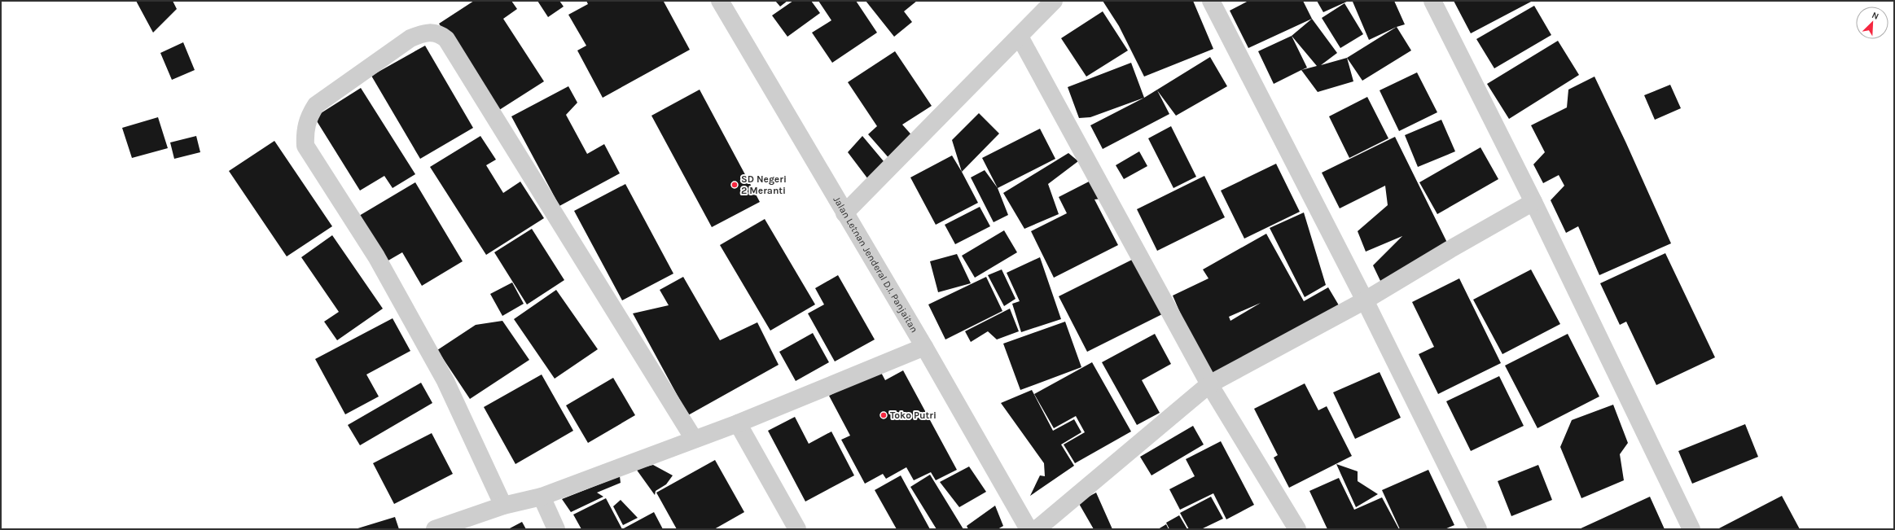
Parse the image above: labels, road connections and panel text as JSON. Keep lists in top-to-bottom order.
{
  "streets": {
    "street": ["Jalan Letnan Jenderal D.I. Panjaitan"]
  },
  "places": ["SD Negeri 2 Meranti", "Toko Putri"],
  "north": "top right"
}
